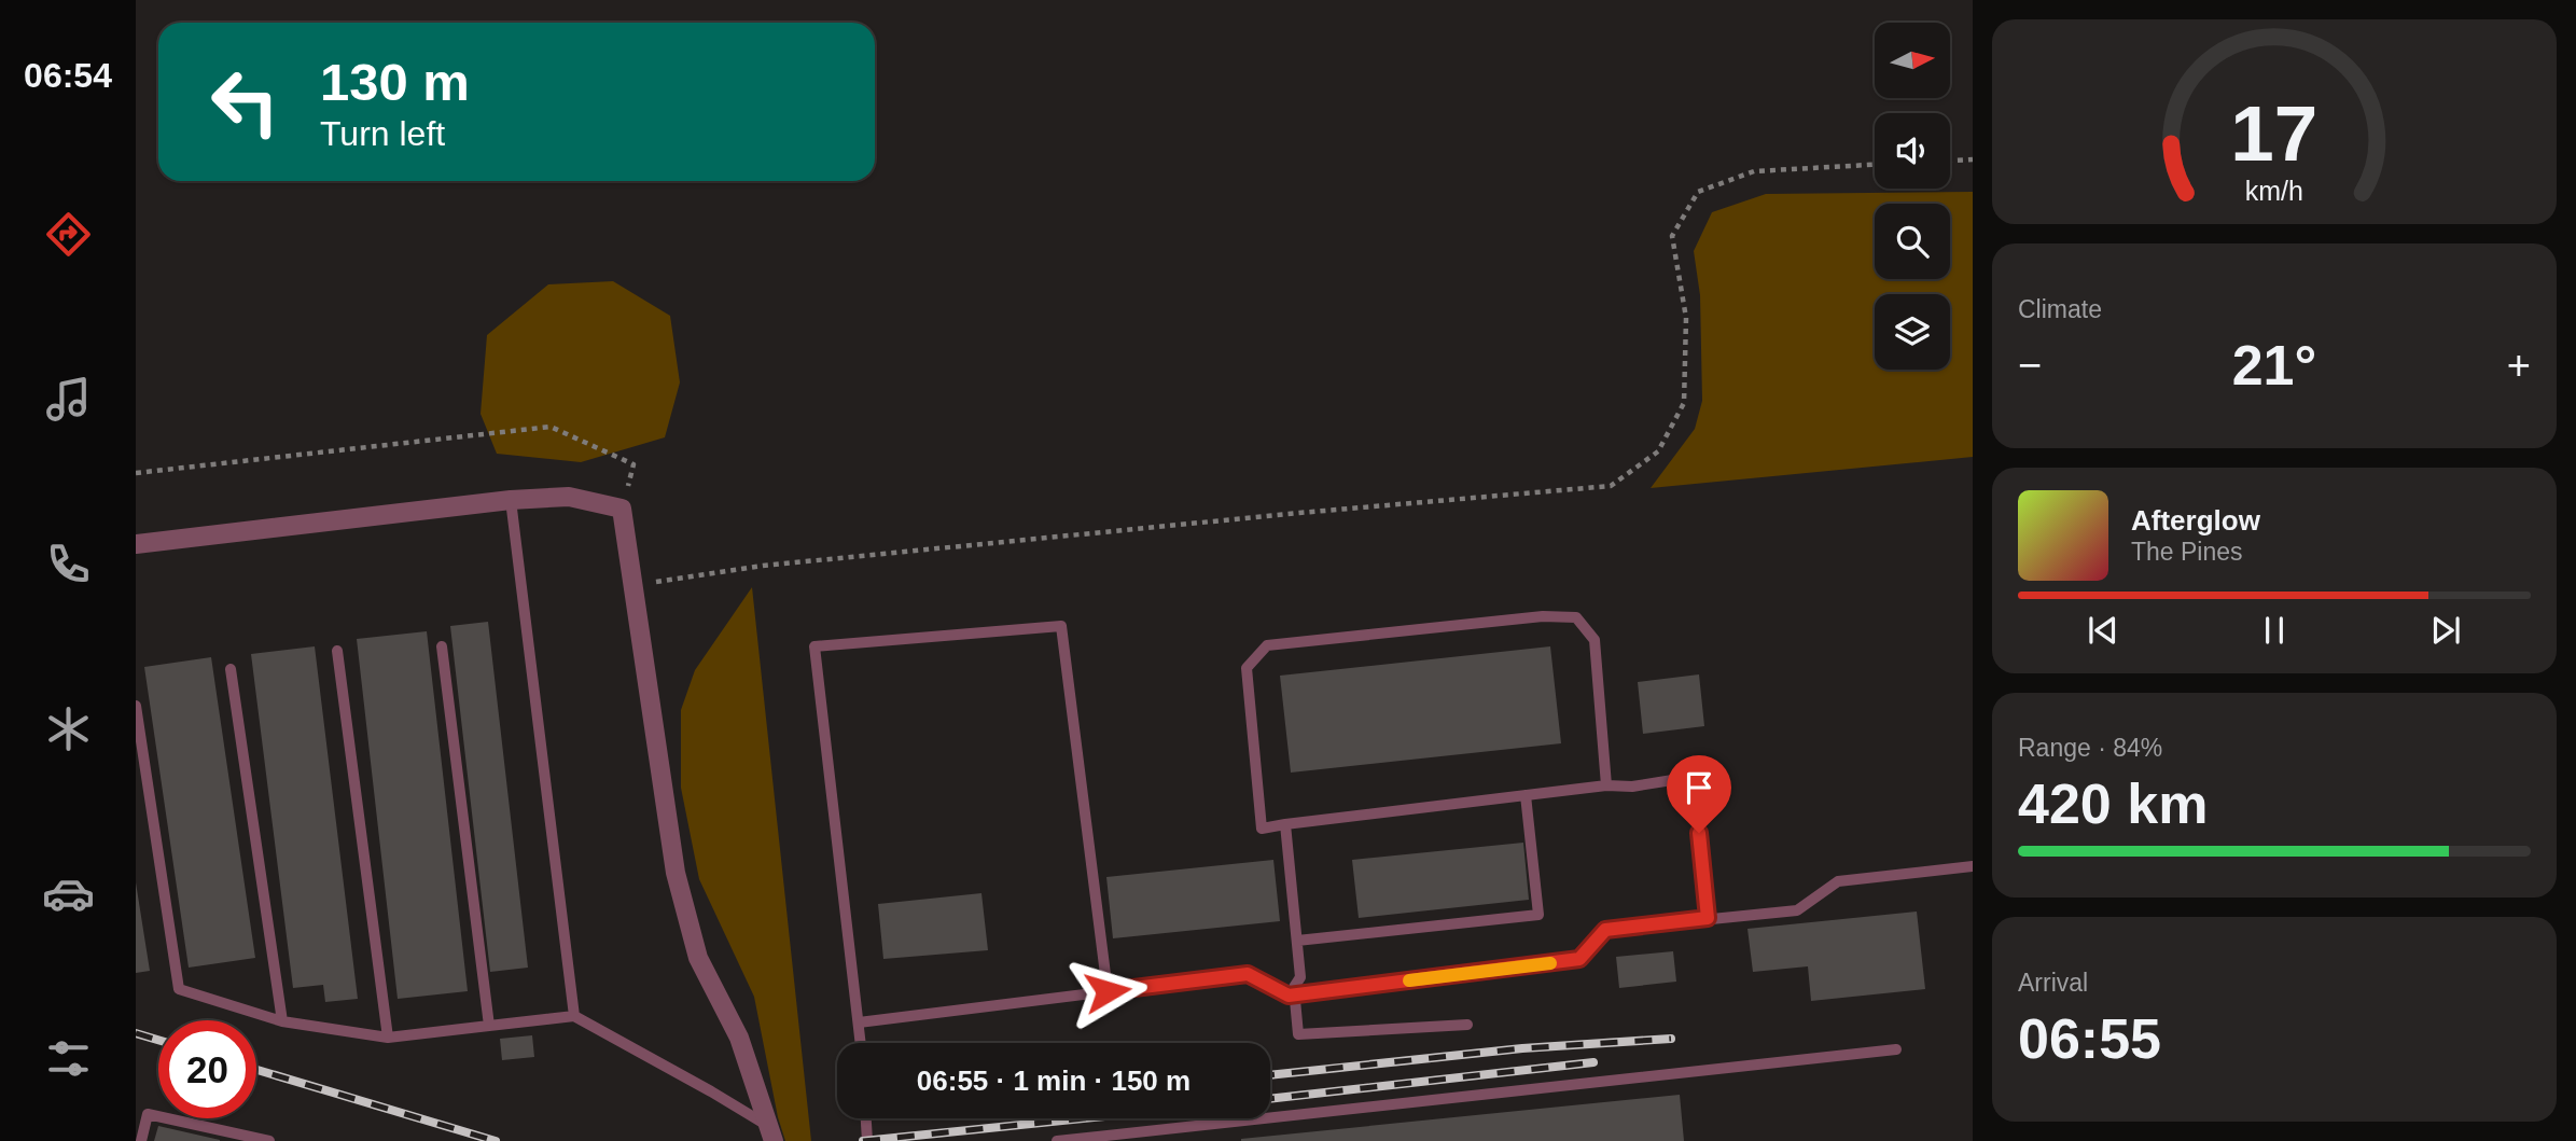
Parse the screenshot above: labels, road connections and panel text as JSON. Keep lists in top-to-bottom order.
{
  "north": "right",
  "page": {
    "tabs": "06:54",
    "turn": ["130 m", "Turn left"],
    "tile": [
      "Climate",
      ["Range · 84%", "420 km"],
      ["Arrival", "06:55"]
    ],
    "heat": ["−", "21°", "+"],
    "song": ["Afterglow", "The Pines"],
    "limit": "20",
    "trip": "06:55 · 1 min · 150 m",
    "gauge": ["17", "km/h"]
  }
}
